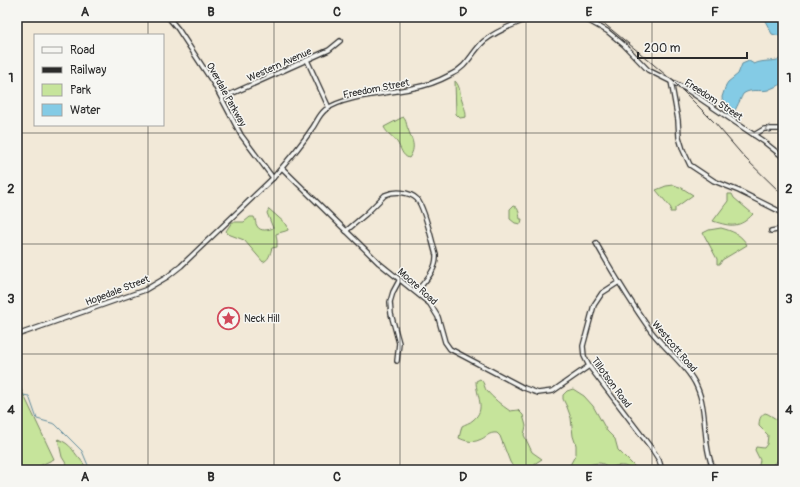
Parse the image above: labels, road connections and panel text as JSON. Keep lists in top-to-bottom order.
{
  "streets": {
    "street": [
      "Western Avenue",
      "Freedom Street",
      "Overdale Parkway",
      "Moore Road",
      "Hopedale Street",
      "Westcott Road",
      "Tillotson Road"
    ]
  },
  "crossings": [
    ["Western Avenue", "Overdale Parkway"],
    ["Freedom Street", "Overdale Parkway"],
    ["Freedom Street", "Moore Road"],
    ["Freedom Street", "Hopedale Street"],
    ["Moore Road", "Tillotson Road"],
    ["Westcott Road", "Tillotson Road"]
  ],
  "places": {
    "place": ["Neck Hill"]
  },
  "legend": [
    "Road",
    "Railway",
    "Park",
    "Water"
  ],
  "scale_bar": "200 m",
  "grid": {
    "columns": [
      "A",
      "B",
      "C",
      "D",
      "E",
      "F"
    ],
    "rows": [
      "1",
      "2",
      "3",
      "4"
    ]
  }
}
